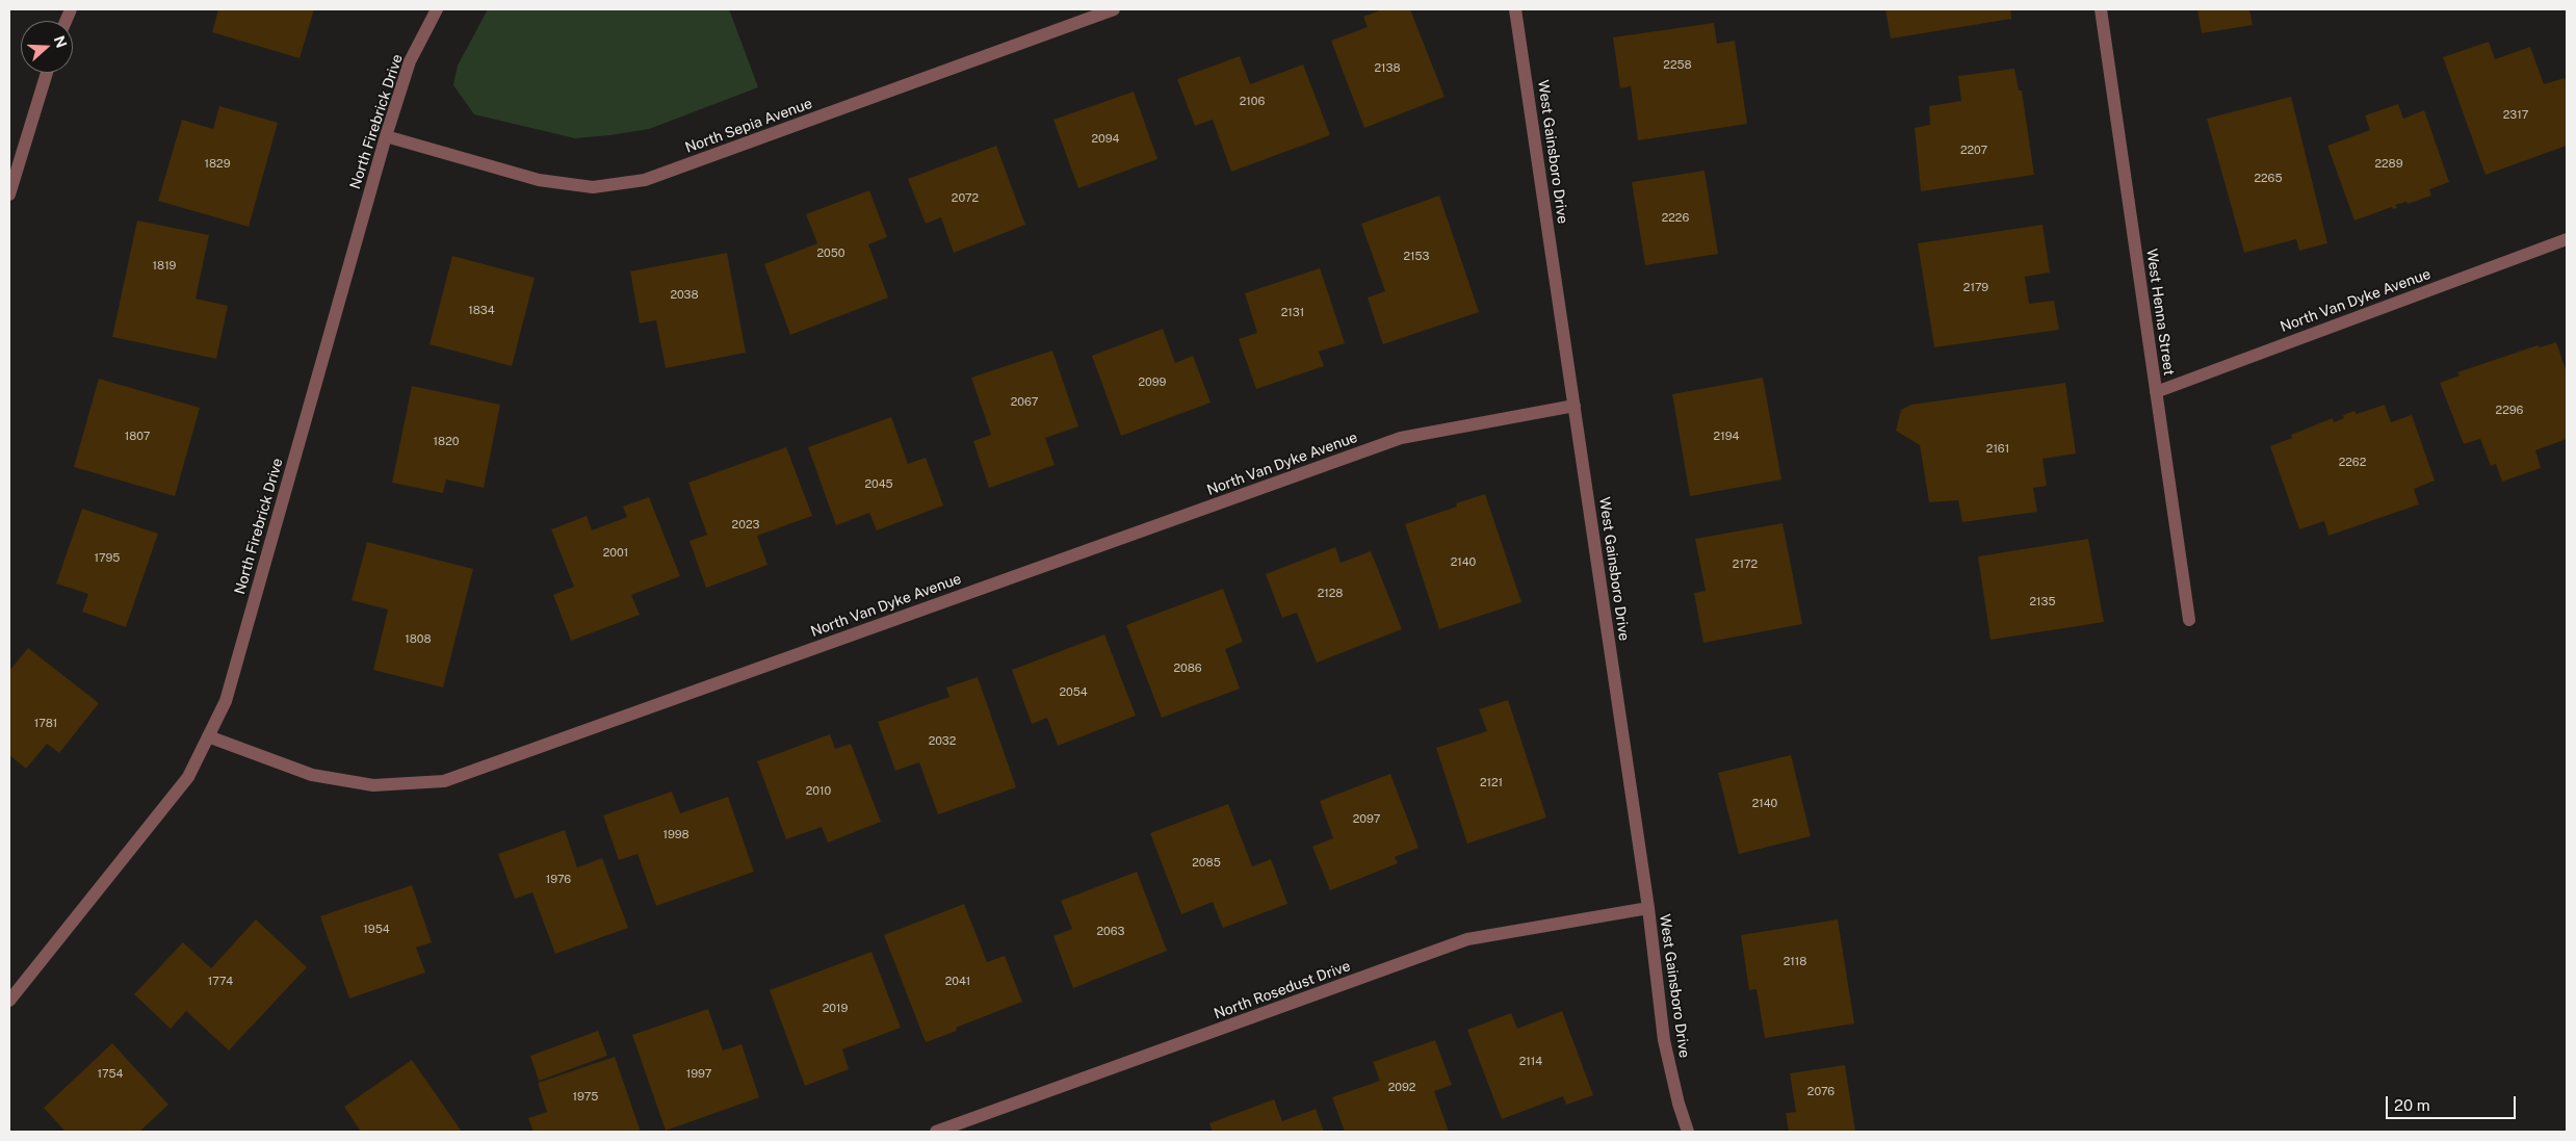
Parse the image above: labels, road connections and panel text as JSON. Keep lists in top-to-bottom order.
{
  "streets": {
    "street": [
      "North Firebrick Drive",
      "North Sepia Avenue",
      "West Gainsboro Drive",
      "North Van Dyke Avenue",
      "West Henna Street",
      "North Rosedust Drive"
    ]
  },
  "crossings": [
    ["North Firebrick Drive", "North Sepia Avenue"],
    ["North Firebrick Drive", "North Van Dyke Avenue"],
    ["West Gainsboro Drive", "North Van Dyke Avenue"],
    ["West Gainsboro Drive", "North Rosedust Drive"],
    ["North Van Dyke Avenue", "West Henna Street"]
  ],
  "house_numbers": [
    "2258",
    "2138",
    "2106",
    "2317",
    "2094",
    "2207",
    "1829",
    "2289",
    "2265",
    "2072",
    "2226",
    "2050",
    "2153",
    "1819",
    "2179",
    "2038",
    "1834",
    "2131",
    "2099",
    "2067",
    "2296",
    "1807",
    "2194",
    "1820",
    "2161",
    "2262",
    "2045",
    "2023",
    "2001",
    "1795",
    "2140",
    "2172",
    "2128",
    "2135",
    "1808",
    "2086",
    "2054",
    "1781",
    "2032",
    "2121",
    "2010",
    "2140",
    "2097",
    "1998",
    "2085",
    "1976",
    "1954",
    "2063",
    "2118",
    "1774",
    "2041",
    "2019",
    "2114",
    "1754",
    "1997",
    "2092",
    "2076",
    "1975"
  ],
  "scale_bar": "20 m",
  "north": "right"
}
